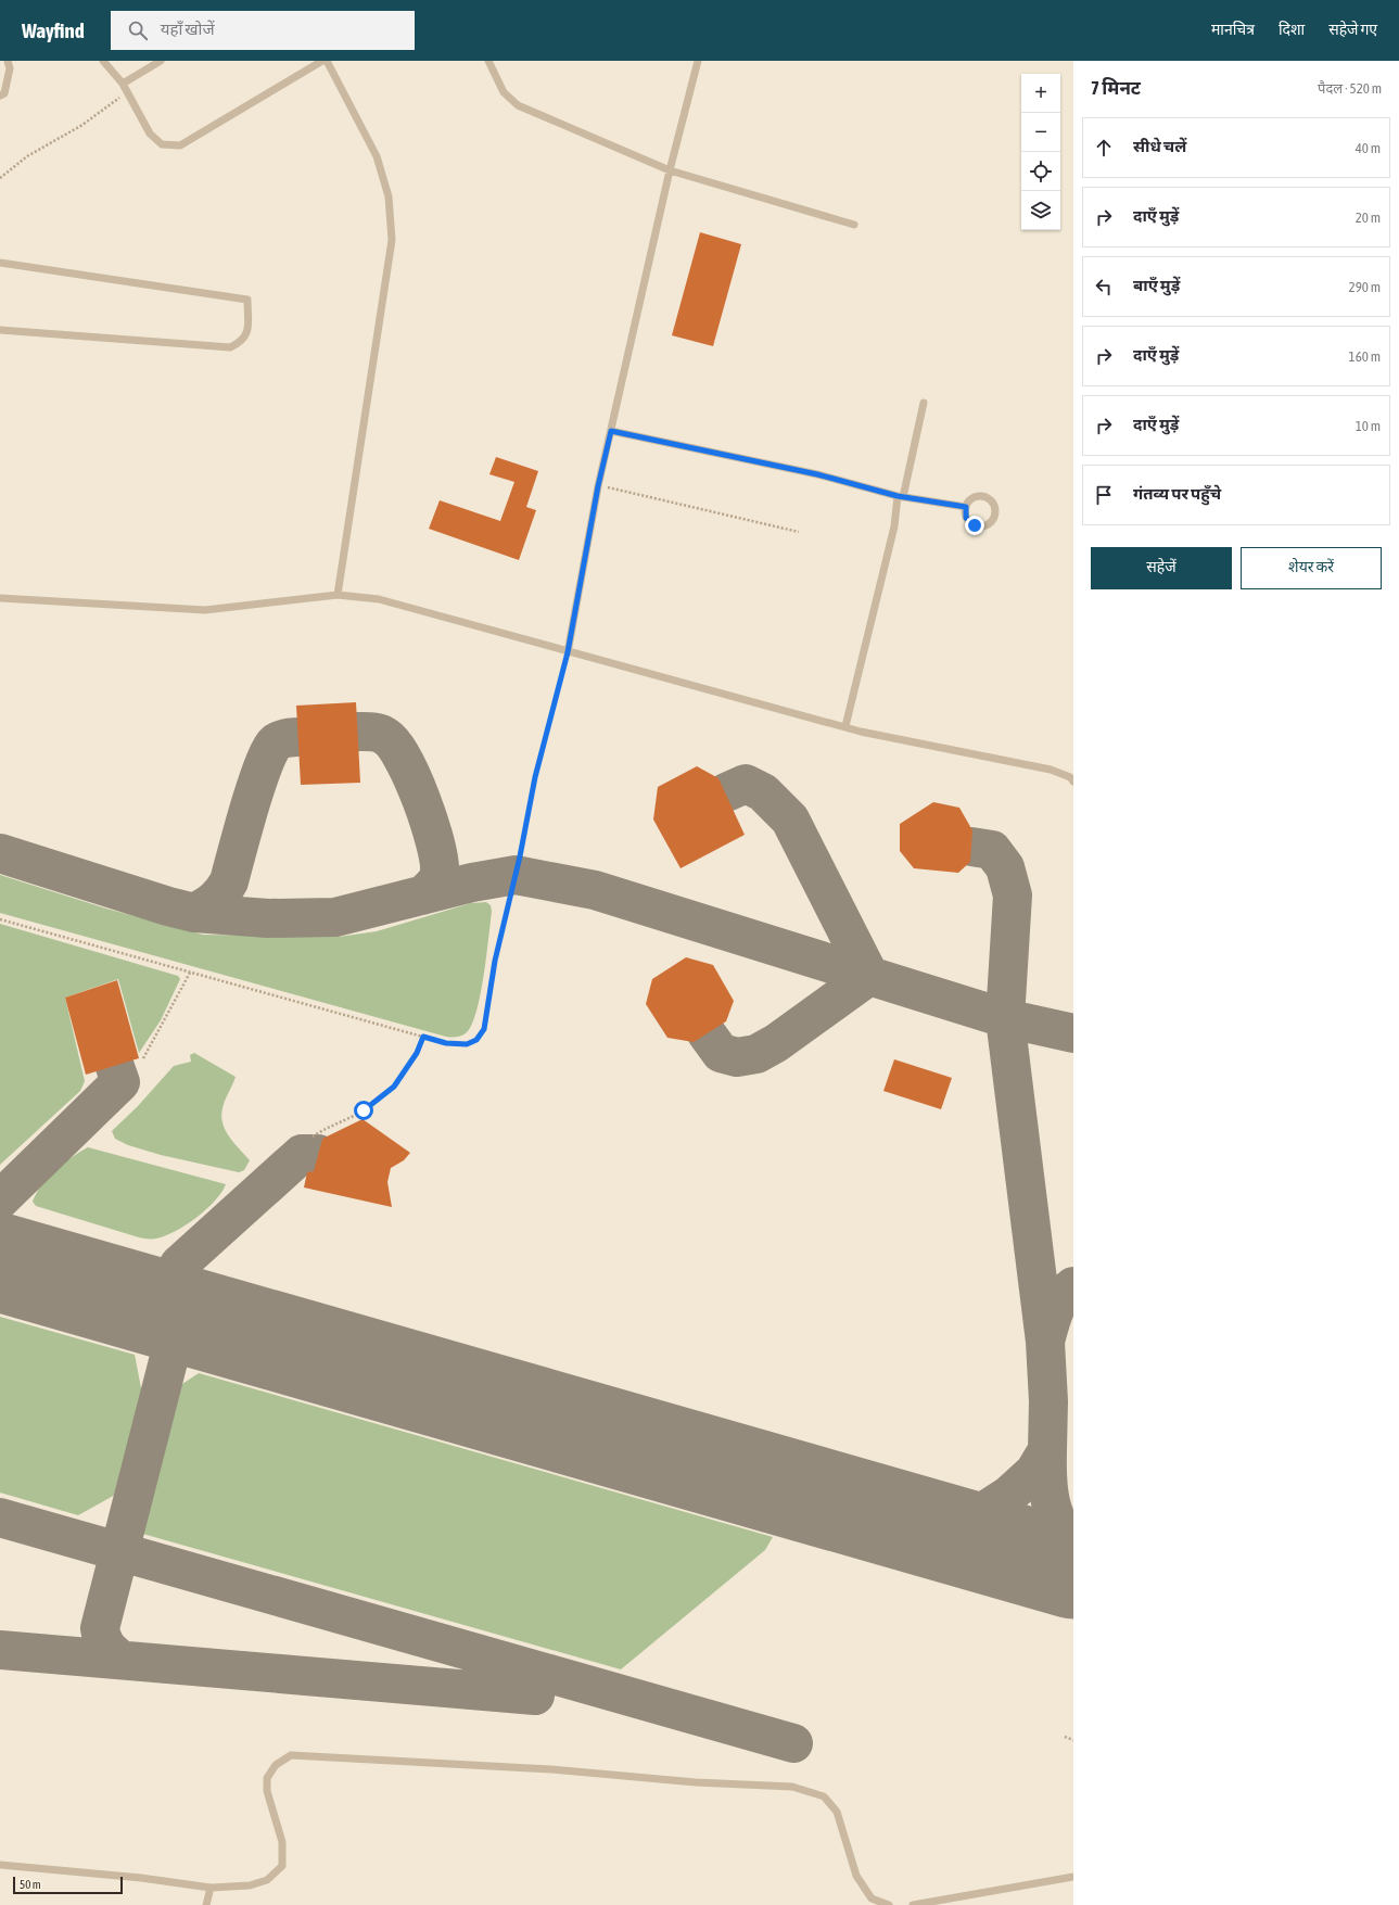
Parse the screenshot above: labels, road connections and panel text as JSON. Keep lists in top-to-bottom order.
{
  "scale_bar": "50 m",
  "page": {
    "header": "Wayfind",
    "search": "यहाँ खोजें",
    "nav": ["मानचित्र", "दिशा", "सहेजे गए"],
    "heading": ["7 मिनट", "पैदल · 520 m"],
    "map_buttons": ["+", "−"],
    "list": [
      ["सीधे चलें", "40 m"],
      ["दाएँ मुड़ें", "20 m"],
      ["बाएँ मुड़ें", "290 m"],
      ["दाएँ मुड़ें", "160 m"],
      ["दाएँ मुड़ें", "10 m"],
      "गंतव्य पर पहुँचे"
    ],
    "buttons": ["सहेजें", "शेयर करें"],
    "scale": "50 m"
  }
}
